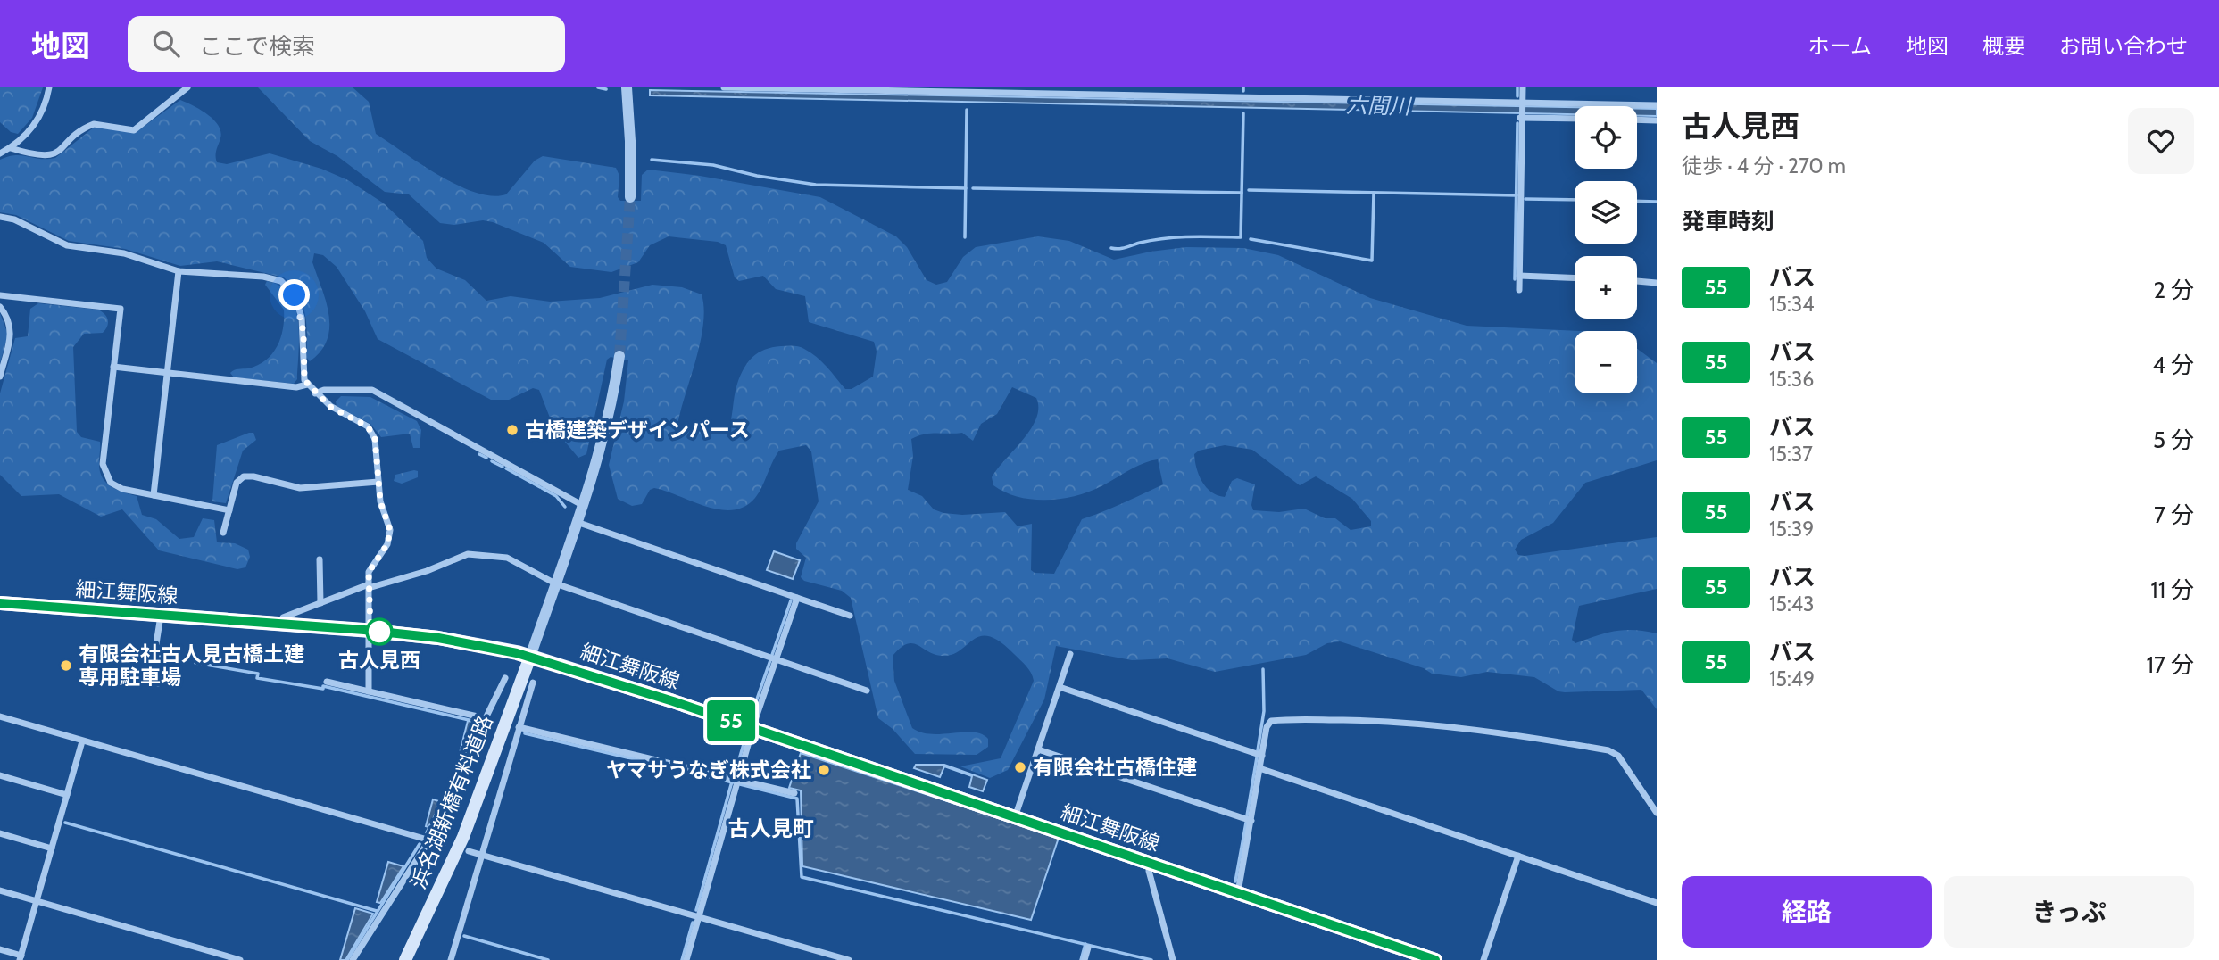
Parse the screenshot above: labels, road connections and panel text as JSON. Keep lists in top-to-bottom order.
{
  "streets": {
    "main road": ["細江舞阪線", "浜名湖新橋有料道路"]
  },
  "crossings": [
    ["細江舞阪線", "浜名湖新橋有料道路"]
  ],
  "districts": ["古人見町"],
  "water": ["六間川"],
  "places": [
    "古橋建築デザインパース",
    "古人見西",
    "有限会社古人見古橋土建 専用駐車場",
    "有限会社古橋住建",
    "ヤマサうなぎ株式会社"
  ],
  "lines": ["bus line 55"],
  "page": {
    "header": "地図",
    "search": "ここで検索",
    "nav": [
      "ホーム",
      "地図",
      "概要",
      "お問い合わせ"
    ],
    "on_map": "55",
    "heading": [
      ["古人見西", "徒歩 · 4 分 · 270 m"],
      "発車時刻"
    ],
    "map_buttons": ["+", "−"],
    "list": [
      {
        "mark": "55",
        "name": "バス",
        "note": "15:34",
        "value": "2 分"
      },
      {
        "mark": "55",
        "name": "バス",
        "note": "15:36",
        "value": "4 分"
      },
      {
        "mark": "55",
        "name": "バス",
        "note": "15:37",
        "value": "5 分"
      },
      {
        "mark": "55",
        "name": "バス",
        "note": "15:39",
        "value": "7 分"
      },
      {
        "mark": "55",
        "name": "バス",
        "note": "15:43",
        "value": "11 分"
      },
      {
        "mark": "55",
        "name": "バス",
        "note": "15:49",
        "value": "17 分"
      }
    ],
    "buttons": ["経路", "きっぷ"]
  }
}
